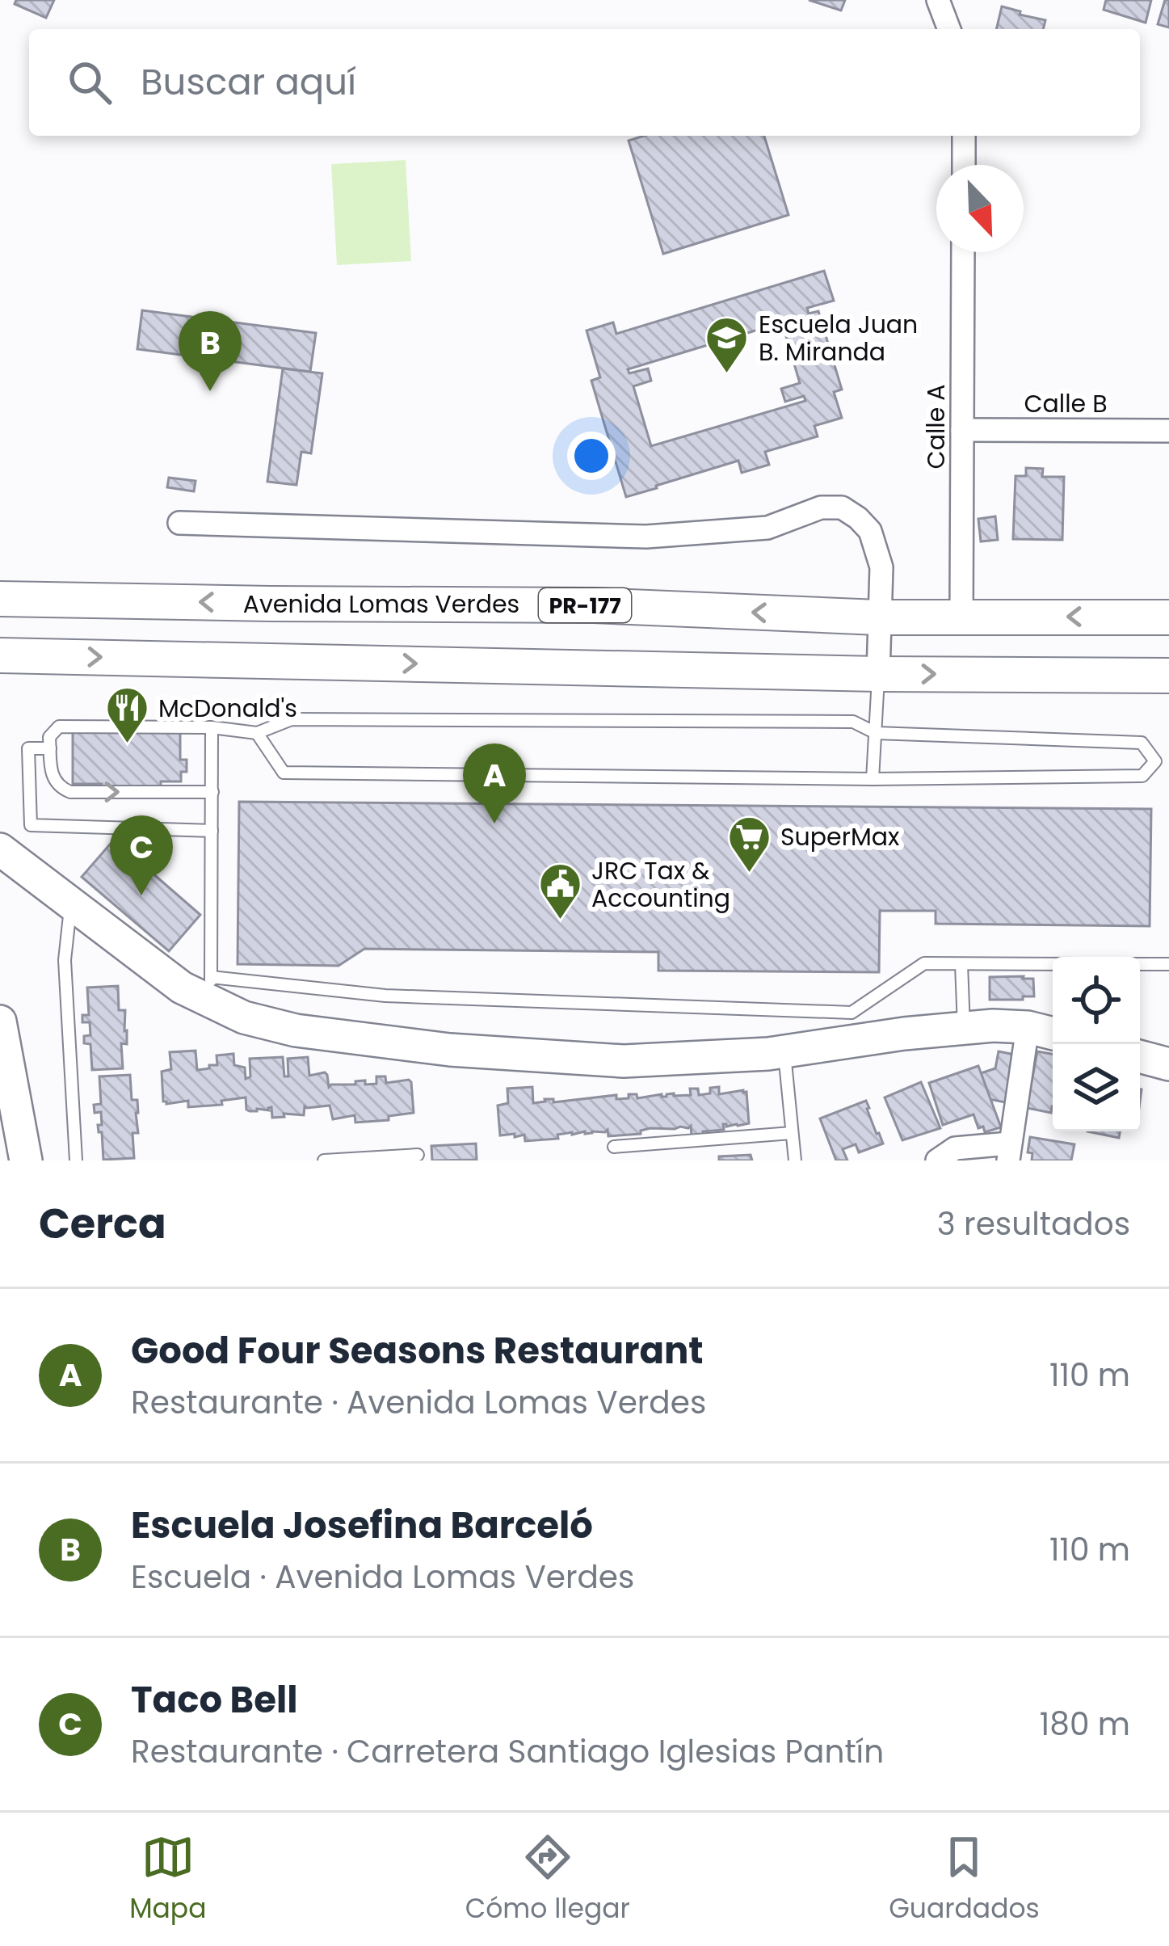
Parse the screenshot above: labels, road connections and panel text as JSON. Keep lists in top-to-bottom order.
{
  "streets": {
    "main road": ["Avenida Lomas Verdes", "PR-177"],
    "street": ["Calle B", "Calle A"]
  },
  "crossings": [
    ["Calle B", "Calle A"],
    ["Calle A", "Avenida Lomas Verdes"]
  ],
  "places": {
    "school or university": ["Escuela Juan B. Miranda"],
    "restaurant": ["McDonald's"],
    "supermarket": ["SuperMax"],
    "public building": ["JRC Tax & Accounting"]
  },
  "north": "bottom right",
  "page": {
    "search": "Buscar aquí",
    "pins": ["B", "A", "C"],
    "heading": ["Cerca", "3 resultados"],
    "list": [
      {
        "mark": "A",
        "name": "Good Four Seasons Restaurant",
        "note": "Restaurante · Avenida Lomas Verdes",
        "value": "110 m"
      },
      {
        "mark": "B",
        "name": "Escuela Josefina Barceló",
        "note": "Escuela · Avenida Lomas Verdes",
        "value": "110 m"
      },
      {
        "mark": "C",
        "name": "Taco Bell",
        "note": "Restaurante · Carretera Santiago Iglesias Pantín",
        "value": "180 m"
      }
    ],
    "nav": ["Mapa", "Cómo llegar", "Guardados"]
  }
}
